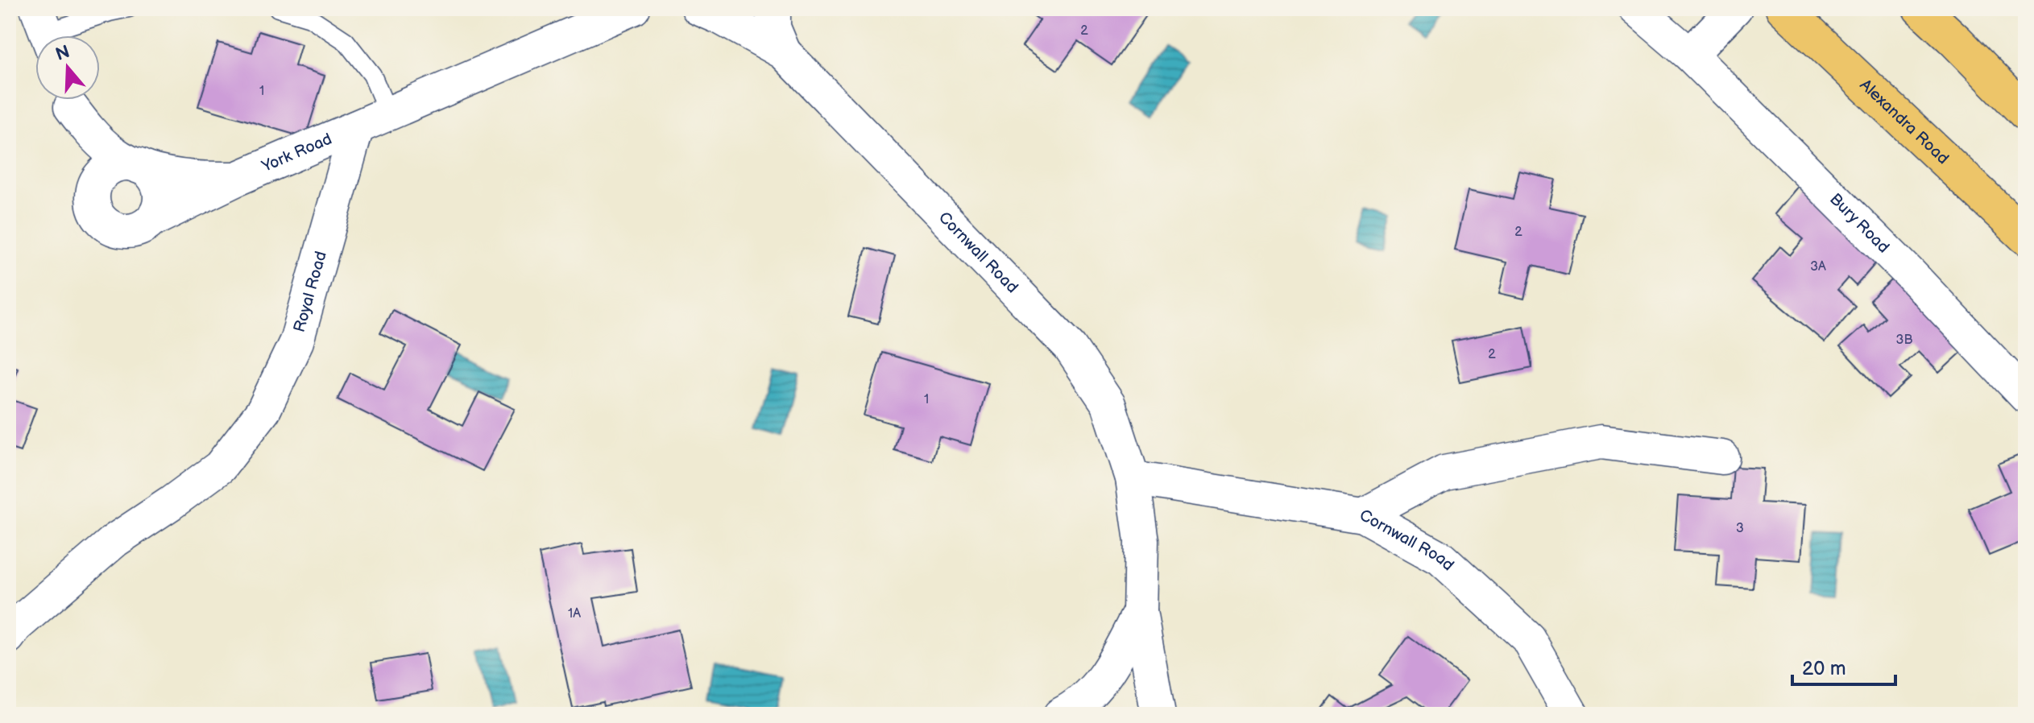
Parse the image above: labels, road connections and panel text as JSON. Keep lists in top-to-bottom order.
{
  "streets": {
    "main road": ["Alexandra Road"],
    "street": [
      "York Road",
      "Bury Road",
      "Cornwall Road",
      "Royal Road"
    ]
  },
  "crossings": [
    ["York Road", "Royal Road"]
  ],
  "house_numbers": [
    "2",
    "1",
    "2",
    "3A",
    "3B",
    "2",
    "1",
    "3",
    "1A"
  ],
  "scale_bar": "20 m",
  "north": "top"
}
